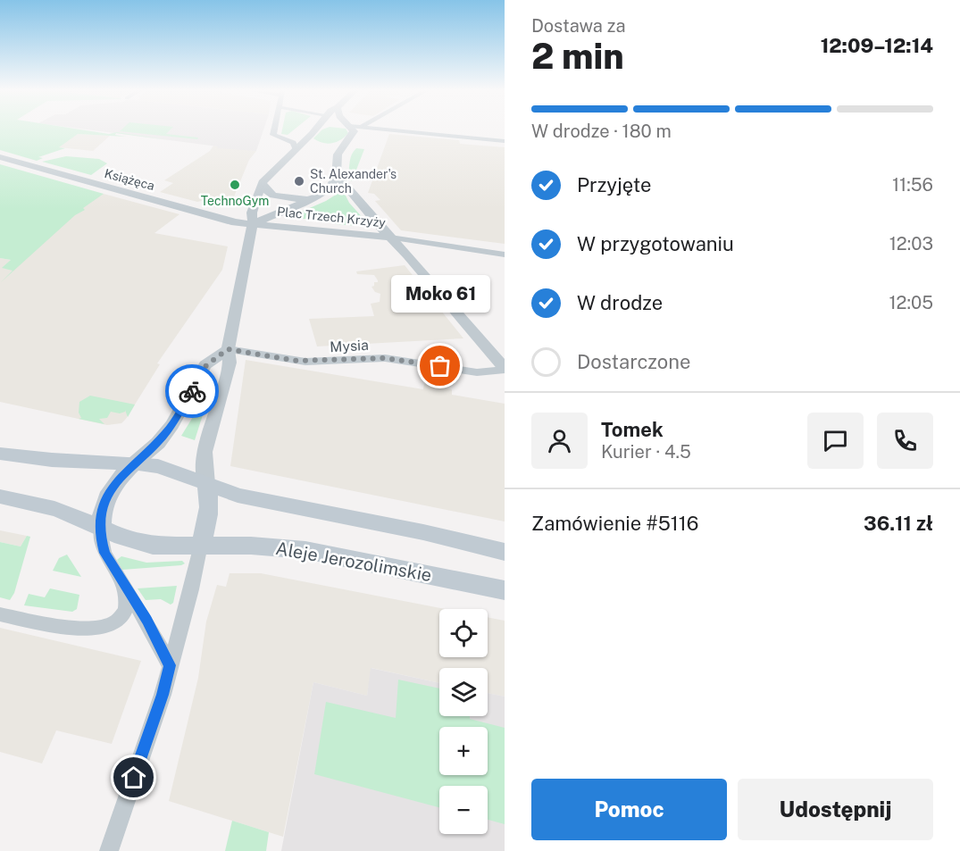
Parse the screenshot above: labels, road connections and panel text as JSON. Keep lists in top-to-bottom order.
{
  "streets": {
    "main road": ["Aleje Jerozolimskie"],
    "street": ["Książęca", "Plac Trzech Krzyży", "Mysia"]
  },
  "crossings": [
    ["Książęca", "Plac Trzech Krzyży"]
  ],
  "places": ["St. Alexander's Church", "TechnoGym", "Moko 61"],
  "page": {
    "heading": ["2 min", "Dostawa za", "12:09–12:14"],
    "panel": [
      "Tomek",
      "Kurier · 4.5",
      "Zamówienie #5116",
      "36.11 zł"
    ],
    "bar": "W drodze · 180 m",
    "list": [
      ["Przyjęte", "11:56"],
      ["W przygotowaniu", "12:03"],
      ["W drodze", "12:05"],
      "Dostarczone"
    ],
    "bubble": "Moko 61",
    "map_buttons": ["+", "−"],
    "buttons": ["Pomoc", "Udostępnij"]
  }
}
